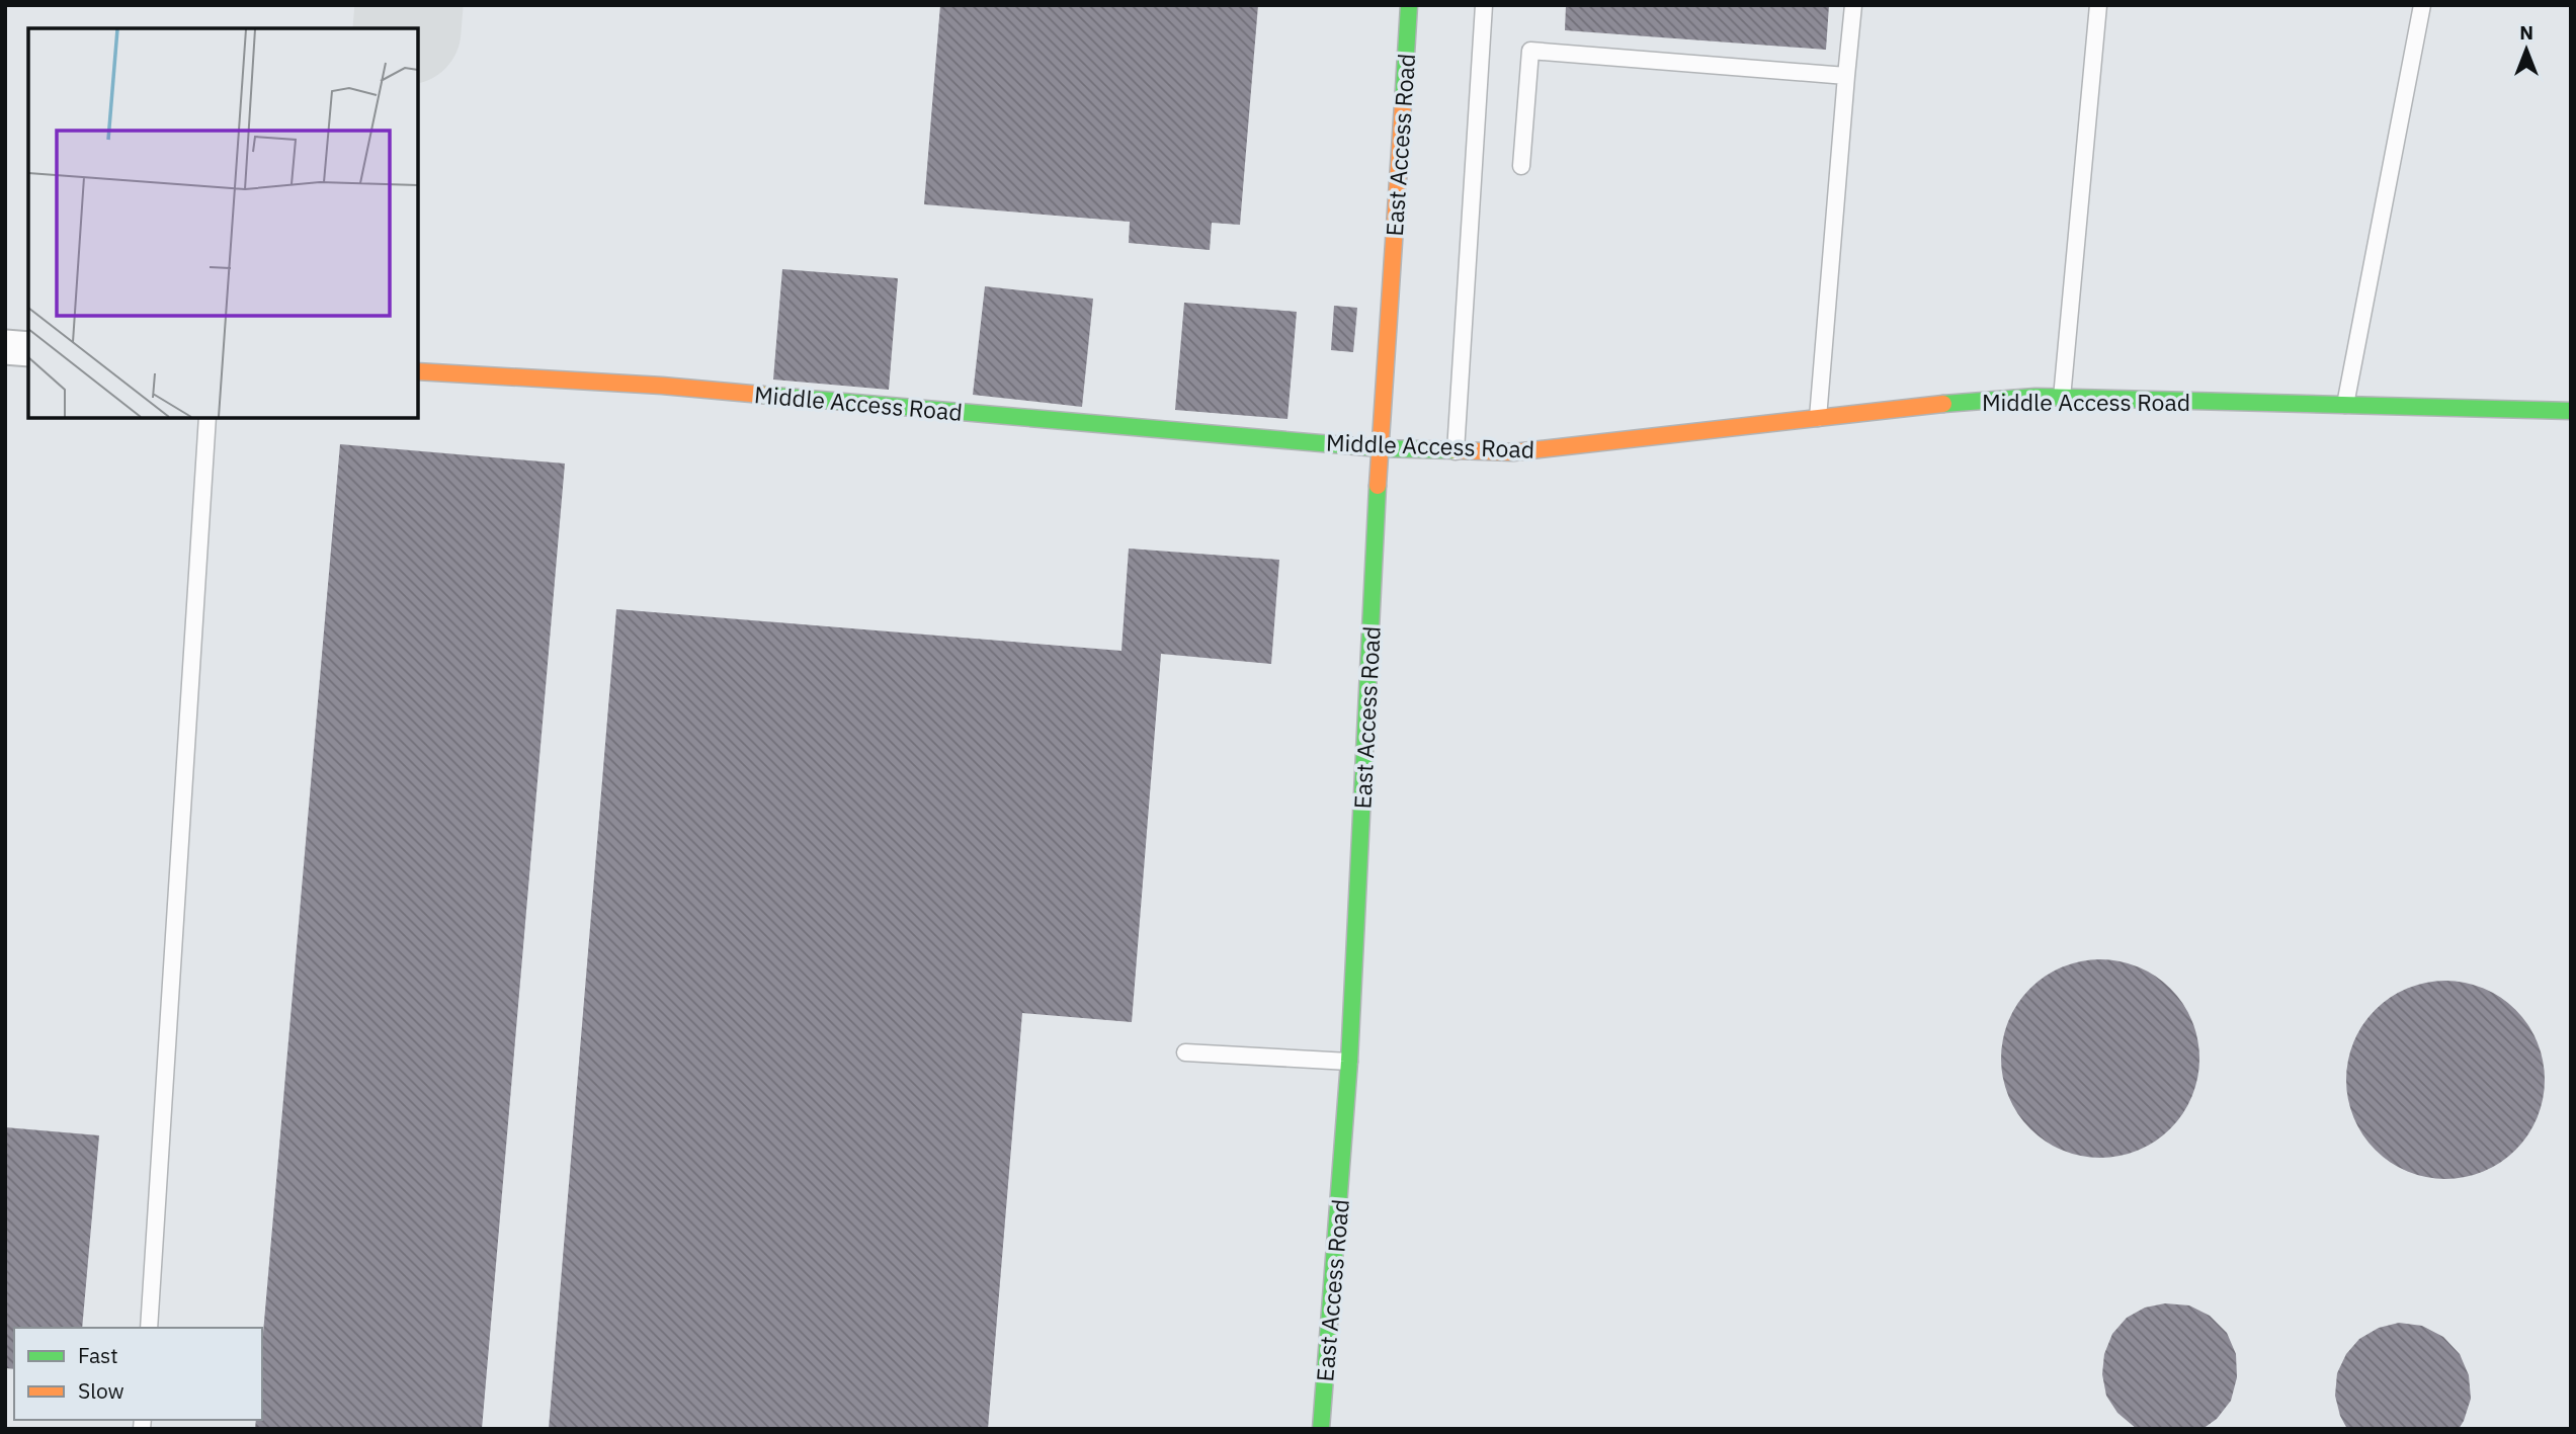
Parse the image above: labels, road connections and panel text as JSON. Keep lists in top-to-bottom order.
{
  "streets": {
    "street": ["East Access Road", "Middle Access Road"]
  },
  "crossings": [
    ["East Access Road", "Middle Access Road"]
  ],
  "legend": ["Fast", "Slow"],
  "north": "top"
}
